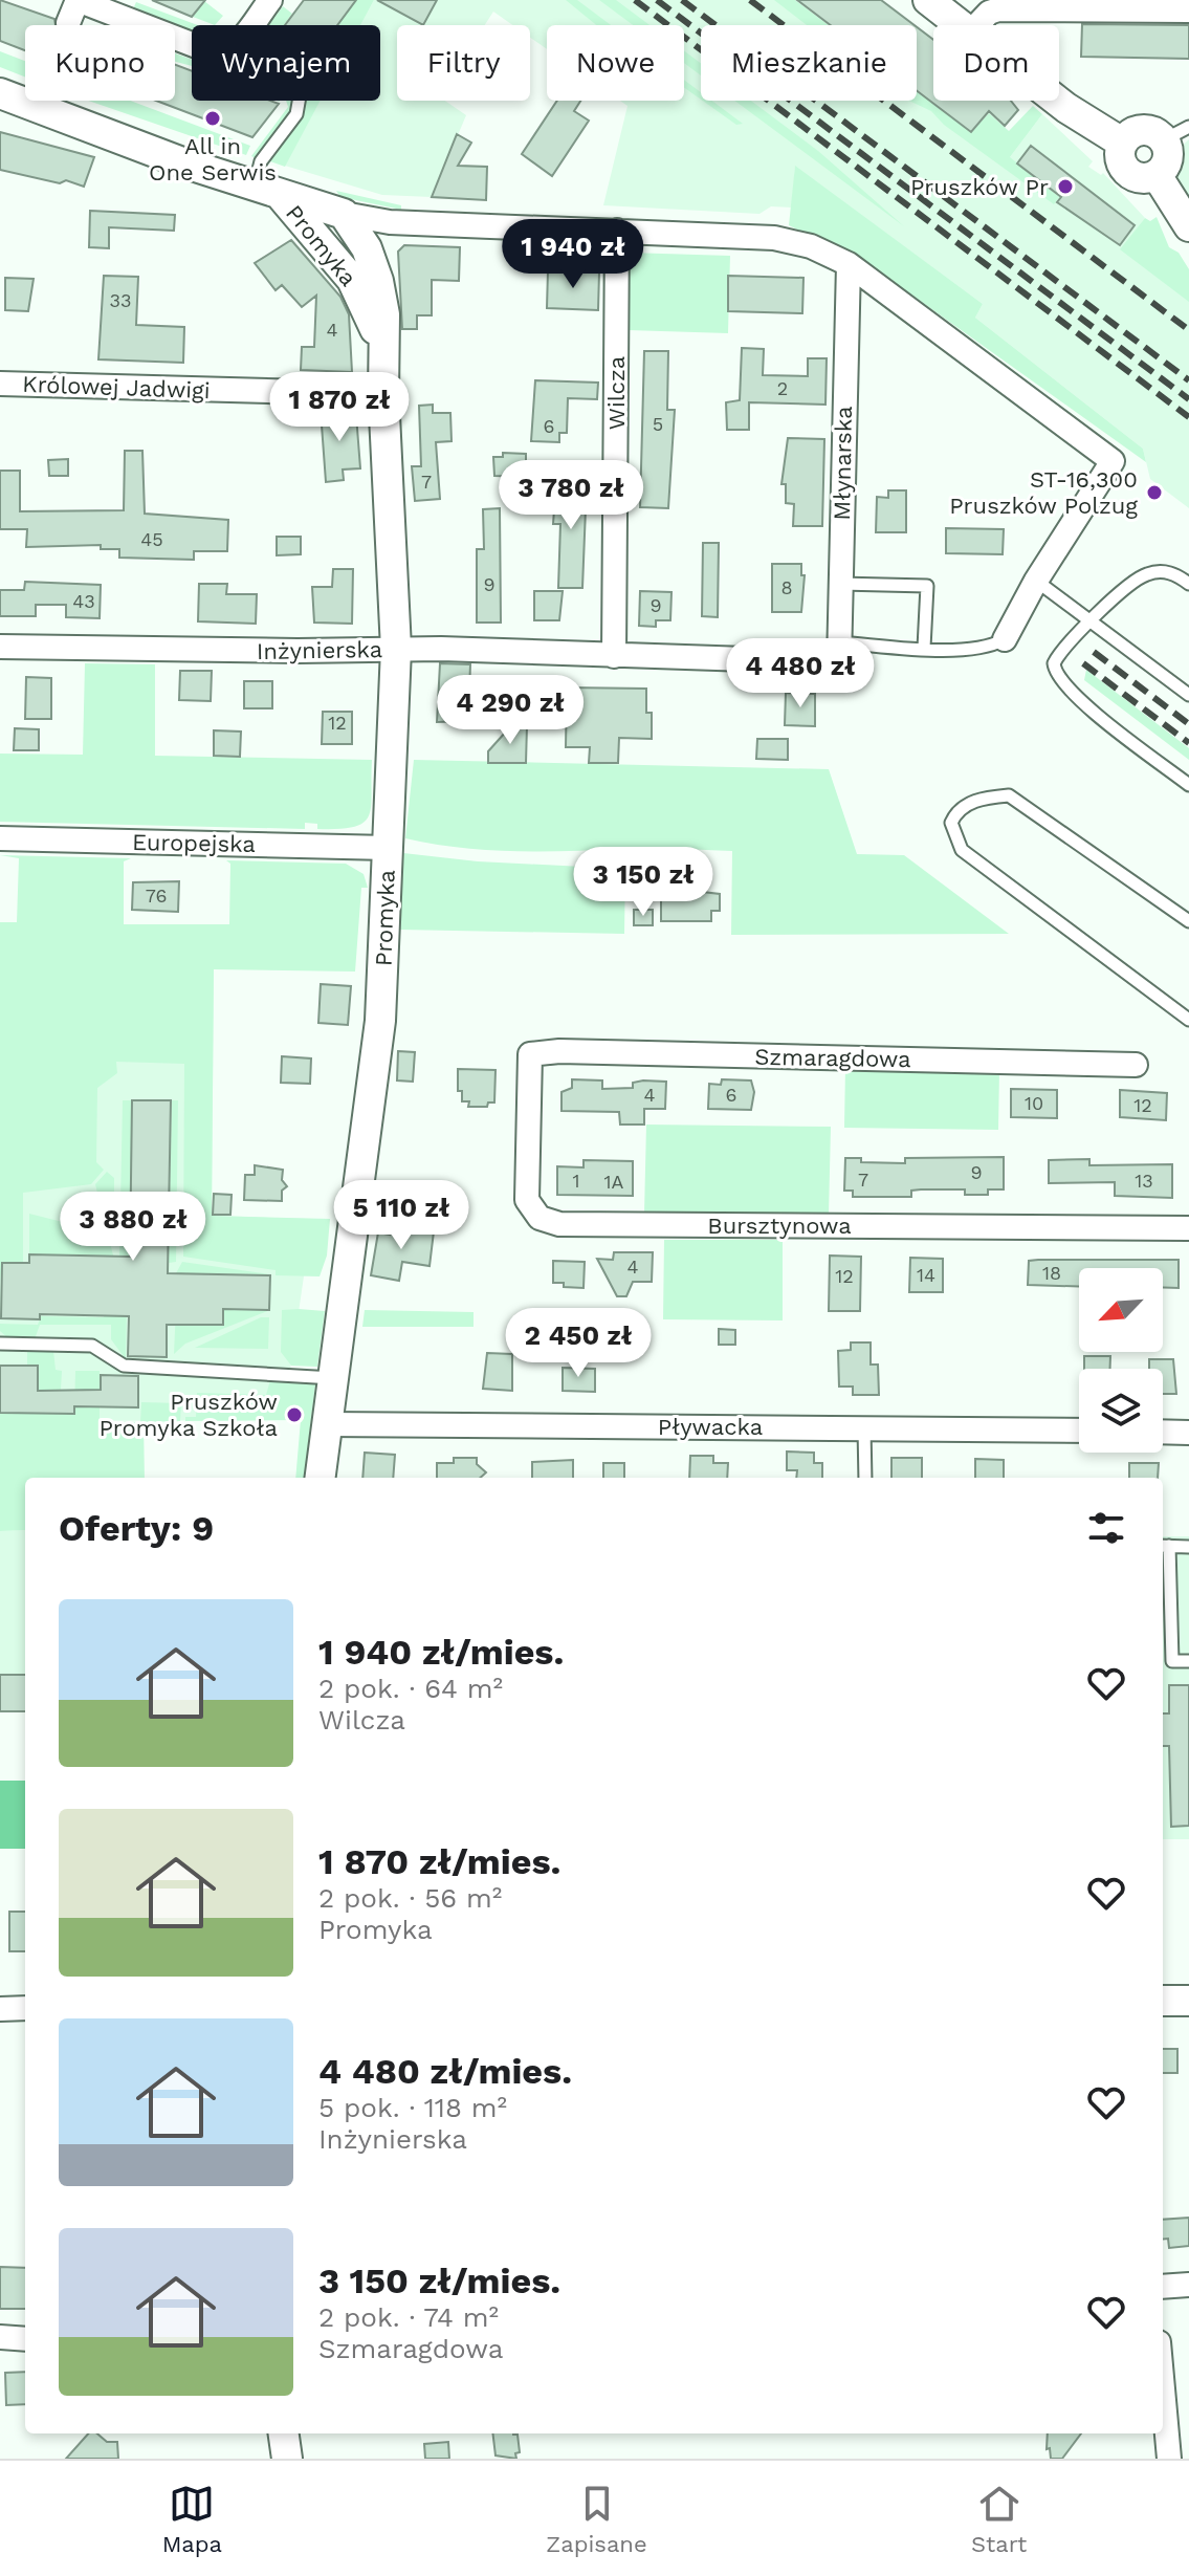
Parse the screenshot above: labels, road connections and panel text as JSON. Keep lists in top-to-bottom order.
{
  "streets": {
    "street": [
      "Promyka",
      "Królowej Jadwigi",
      "Wilcza",
      "Młynarska",
      "Inżynierska",
      "Europejska",
      "Szmaragdowa",
      "Bursztynowa",
      "Pływacka"
    ]
  },
  "crossings": [
    ["Promyka", "Królowej Jadwigi"],
    ["Promyka", "Inżynierska"],
    ["Promyka", "Europejska"],
    ["Promyka", "Pływacka"],
    ["Wilcza", "Inżynierska"],
    ["Młynarska", "Inżynierska"],
    ["Szmaragdowa", "Bursztynowa"]
  ],
  "places": [
    "All in One Serwis",
    "Pruszków Pr",
    "ST-16,300 Pruszków Polzug",
    "Pruszków Promyka Szkoła"
  ],
  "house_numbers": [
    "33",
    "4",
    "2",
    "5",
    "6",
    "7",
    "45",
    "9",
    "8",
    "43",
    "9",
    "12",
    "76",
    "4",
    "6",
    "10",
    "12",
    "9",
    "7",
    "1",
    "13",
    "1A",
    "4",
    "18",
    "14",
    "12"
  ],
  "north": "bottom left",
  "page": {
    "chip": [
      "Kupno",
      "Wynajem",
      "Filtry",
      "Nowe",
      "Mieszkanie",
      "Dom"
    ],
    "price": [
      "1 940 zł",
      "1 870 zł",
      "3 780 zł",
      "4 480 zł",
      "4 290 zł",
      "3 150 zł",
      "5 110 zł",
      "3 880 zł",
      "2 450 zł"
    ],
    "heading": "Oferty: 9",
    "list": [
      {
        "name": "1 940 zł/mies.",
        "note": "2 pok. · 64 m² · Wilcza"
      },
      {
        "name": "1 870 zł/mies.",
        "note": "2 pok. · 56 m² · Promyka"
      },
      {
        "name": "4 480 zł/mies.",
        "note": "5 pok. · 118 m² · Inżynierska"
      },
      {
        "name": "3 150 zł/mies.",
        "note": "2 pok. · 74 m² · Szmaragdowa"
      }
    ],
    "tabs": ["Mapa", "Zapisane", "Start"]
  }
}
